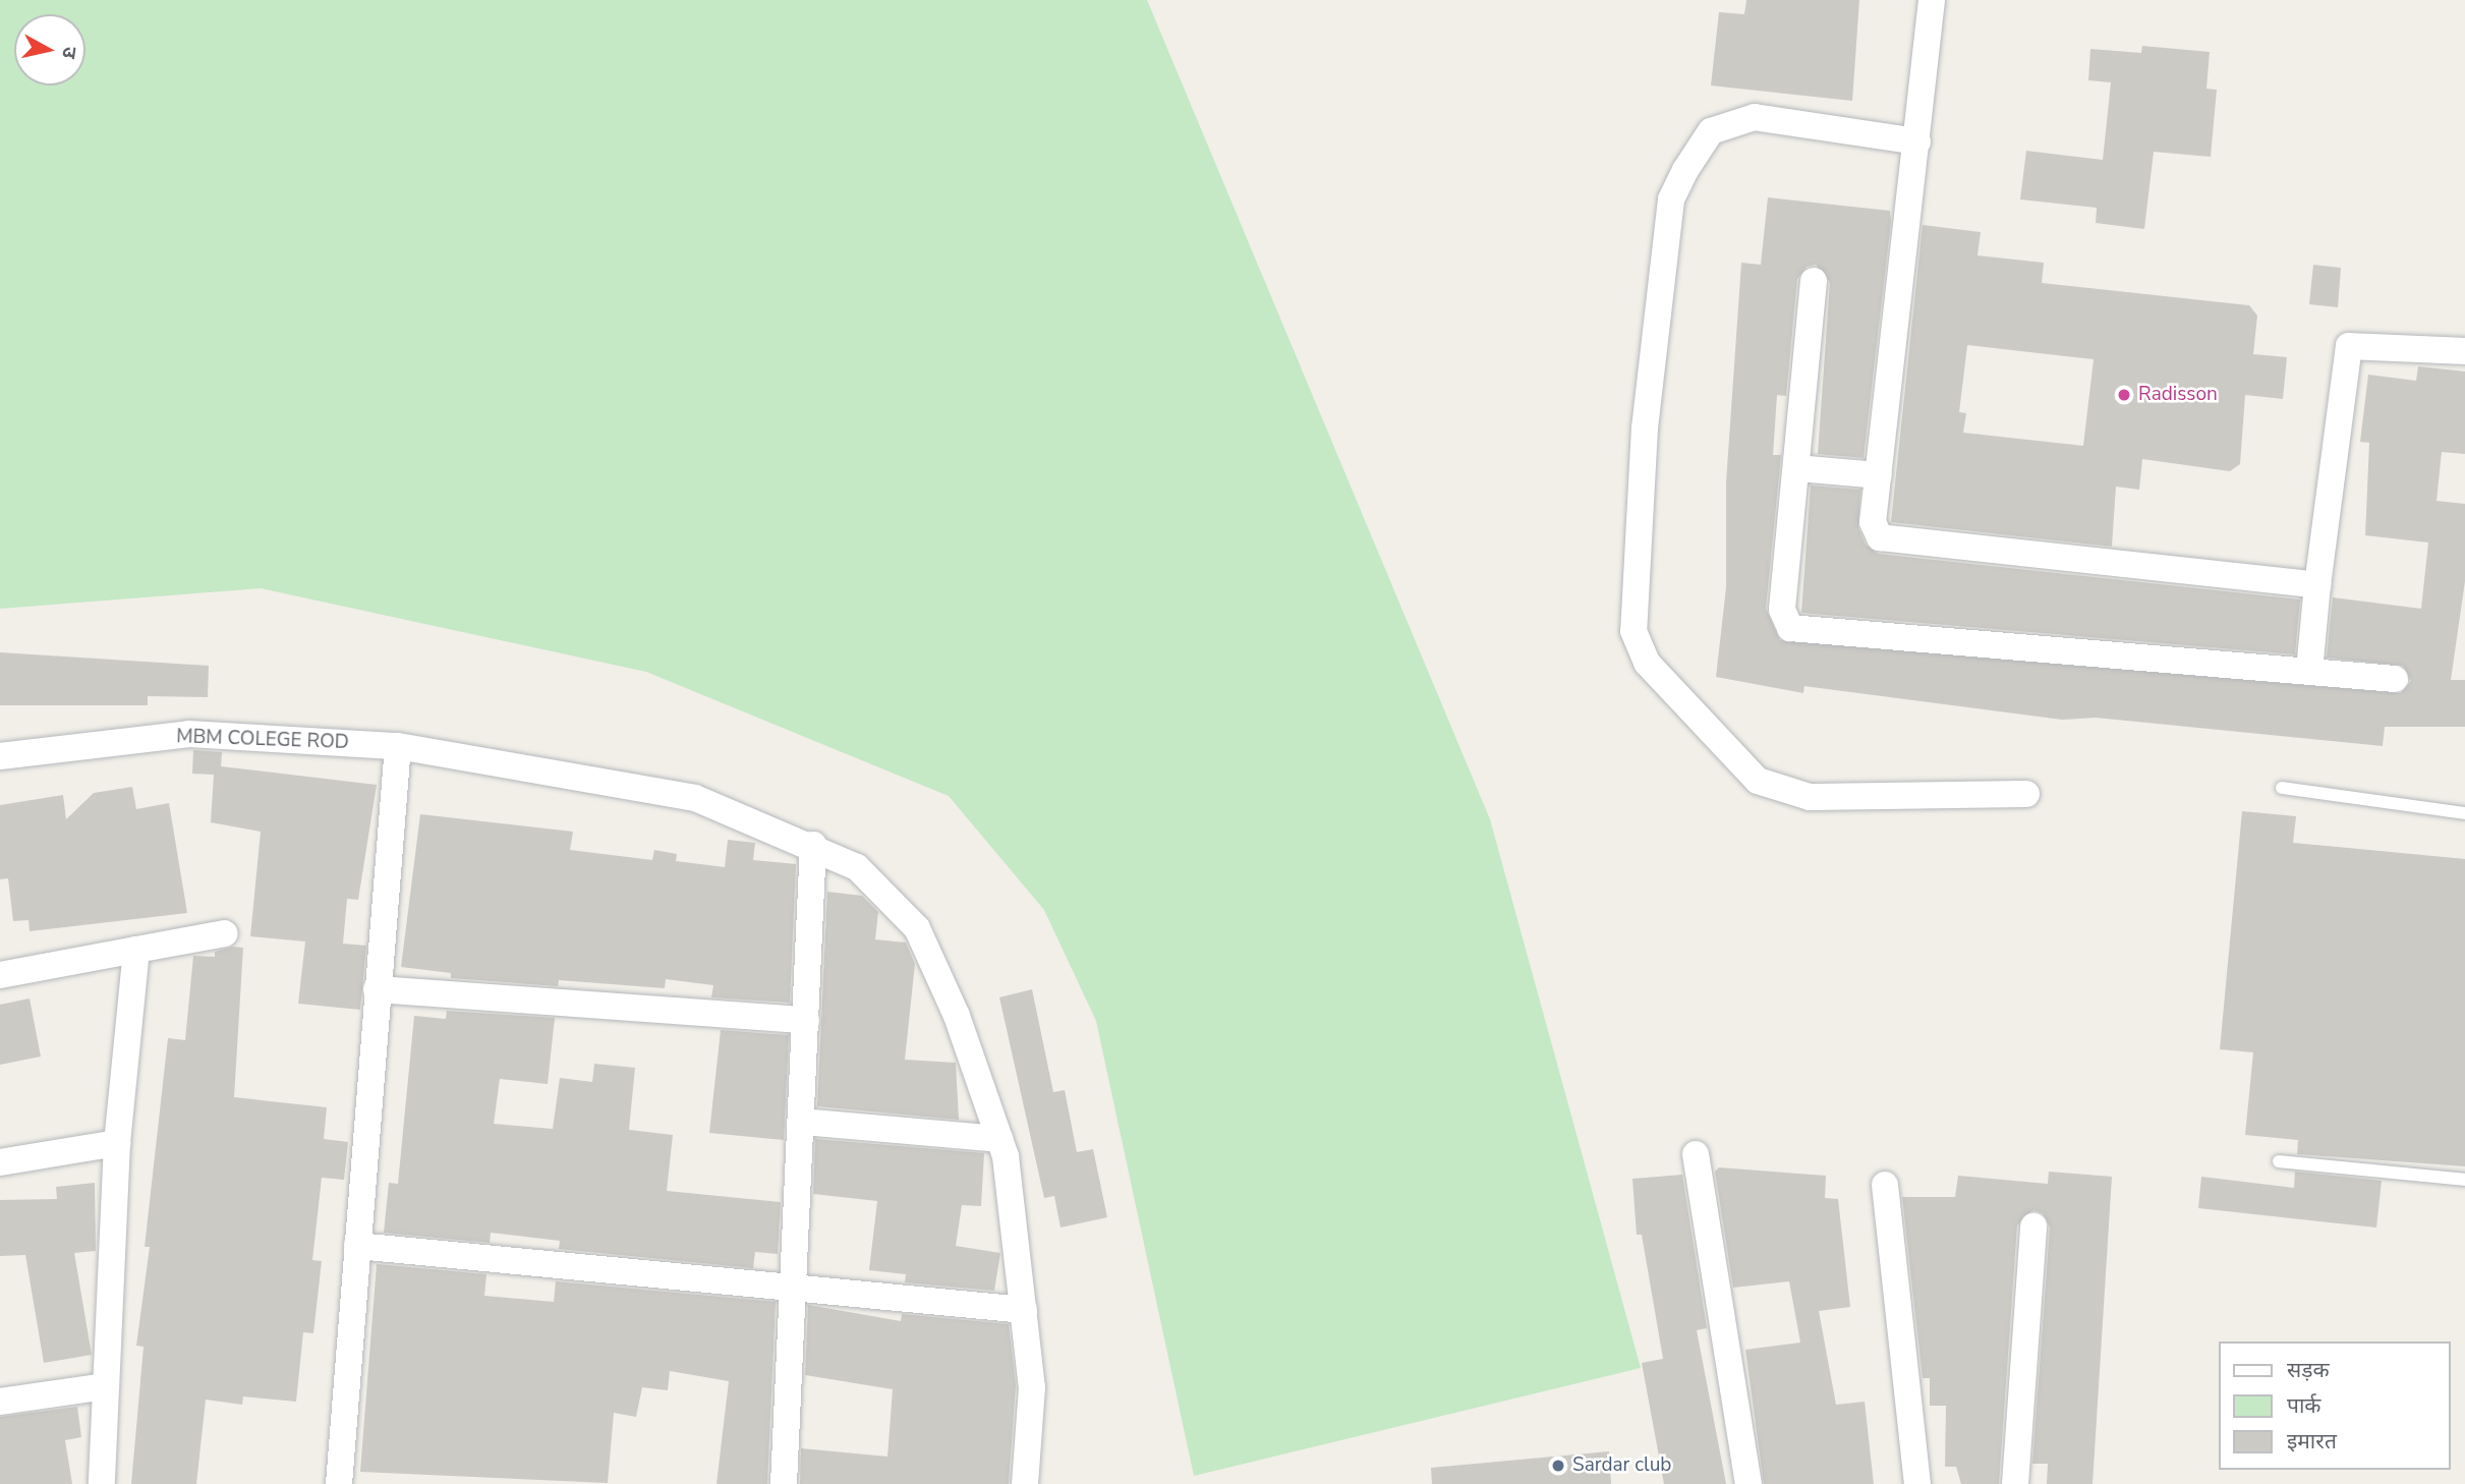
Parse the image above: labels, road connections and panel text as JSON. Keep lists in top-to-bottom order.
{
  "streets": {
    "street": ["MBM COLEGE ROD"]
  },
  "places": ["Radisson", "Sardar club"],
  "legend": ["सड़क", "पार्क", "इमारत"],
  "north": "right"
}
